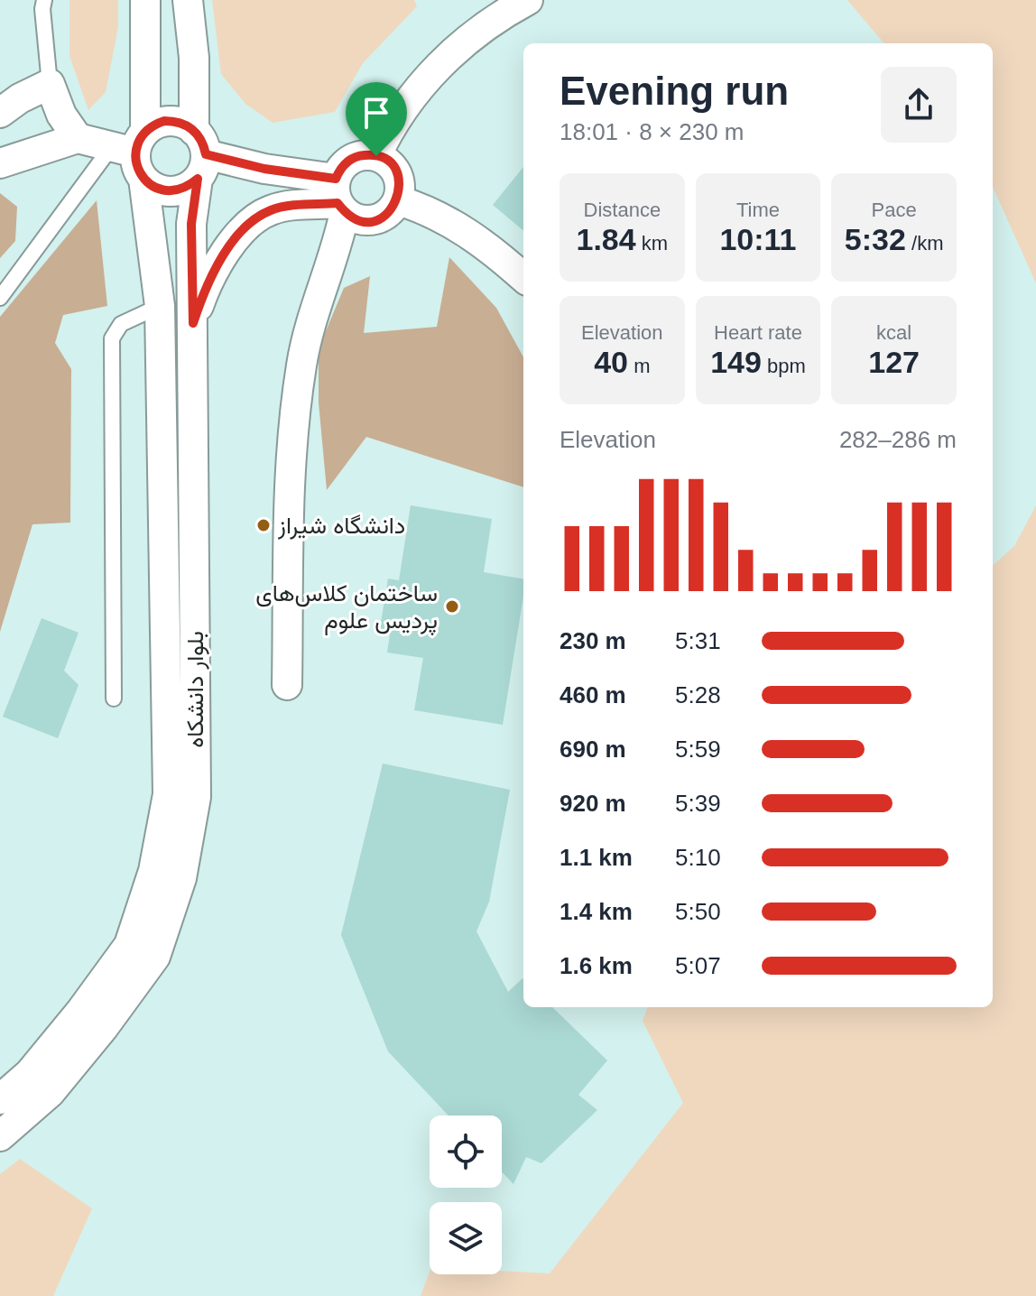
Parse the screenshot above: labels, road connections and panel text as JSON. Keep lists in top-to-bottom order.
{
  "streets": {
    "street": ["بلوار دانشکاه"]
  },
  "places": ["دانشگاه شیراز", "ساختمان کلاس‌های پردیس علوم"],
  "page": {
    "heading": ["Evening run", "18:01 · 8 × 230 m"],
    "stats": [
      ["Distance", "1.84 km"],
      ["Time", "10:11"],
      ["Pace", "5:32 /km"],
      ["Elevation", "40 m"],
      ["Heart rate", "149 bpm"],
      ["kcal", "127"]
    ],
    "chart": ["Elevation", "282–286 m"],
    "list": [
      {
        "name": "230 m",
        "note": "5:31"
      },
      {
        "name": "460 m",
        "note": "5:28"
      },
      {
        "name": "690 m",
        "note": "5:59"
      },
      {
        "name": "920 m",
        "note": "5:39"
      },
      {
        "name": "1.1 km",
        "note": "5:10"
      },
      {
        "name": "1.4 km",
        "note": "5:50"
      },
      {
        "name": "1.6 km",
        "note": "5:07"
      }
    ]
  }
}
